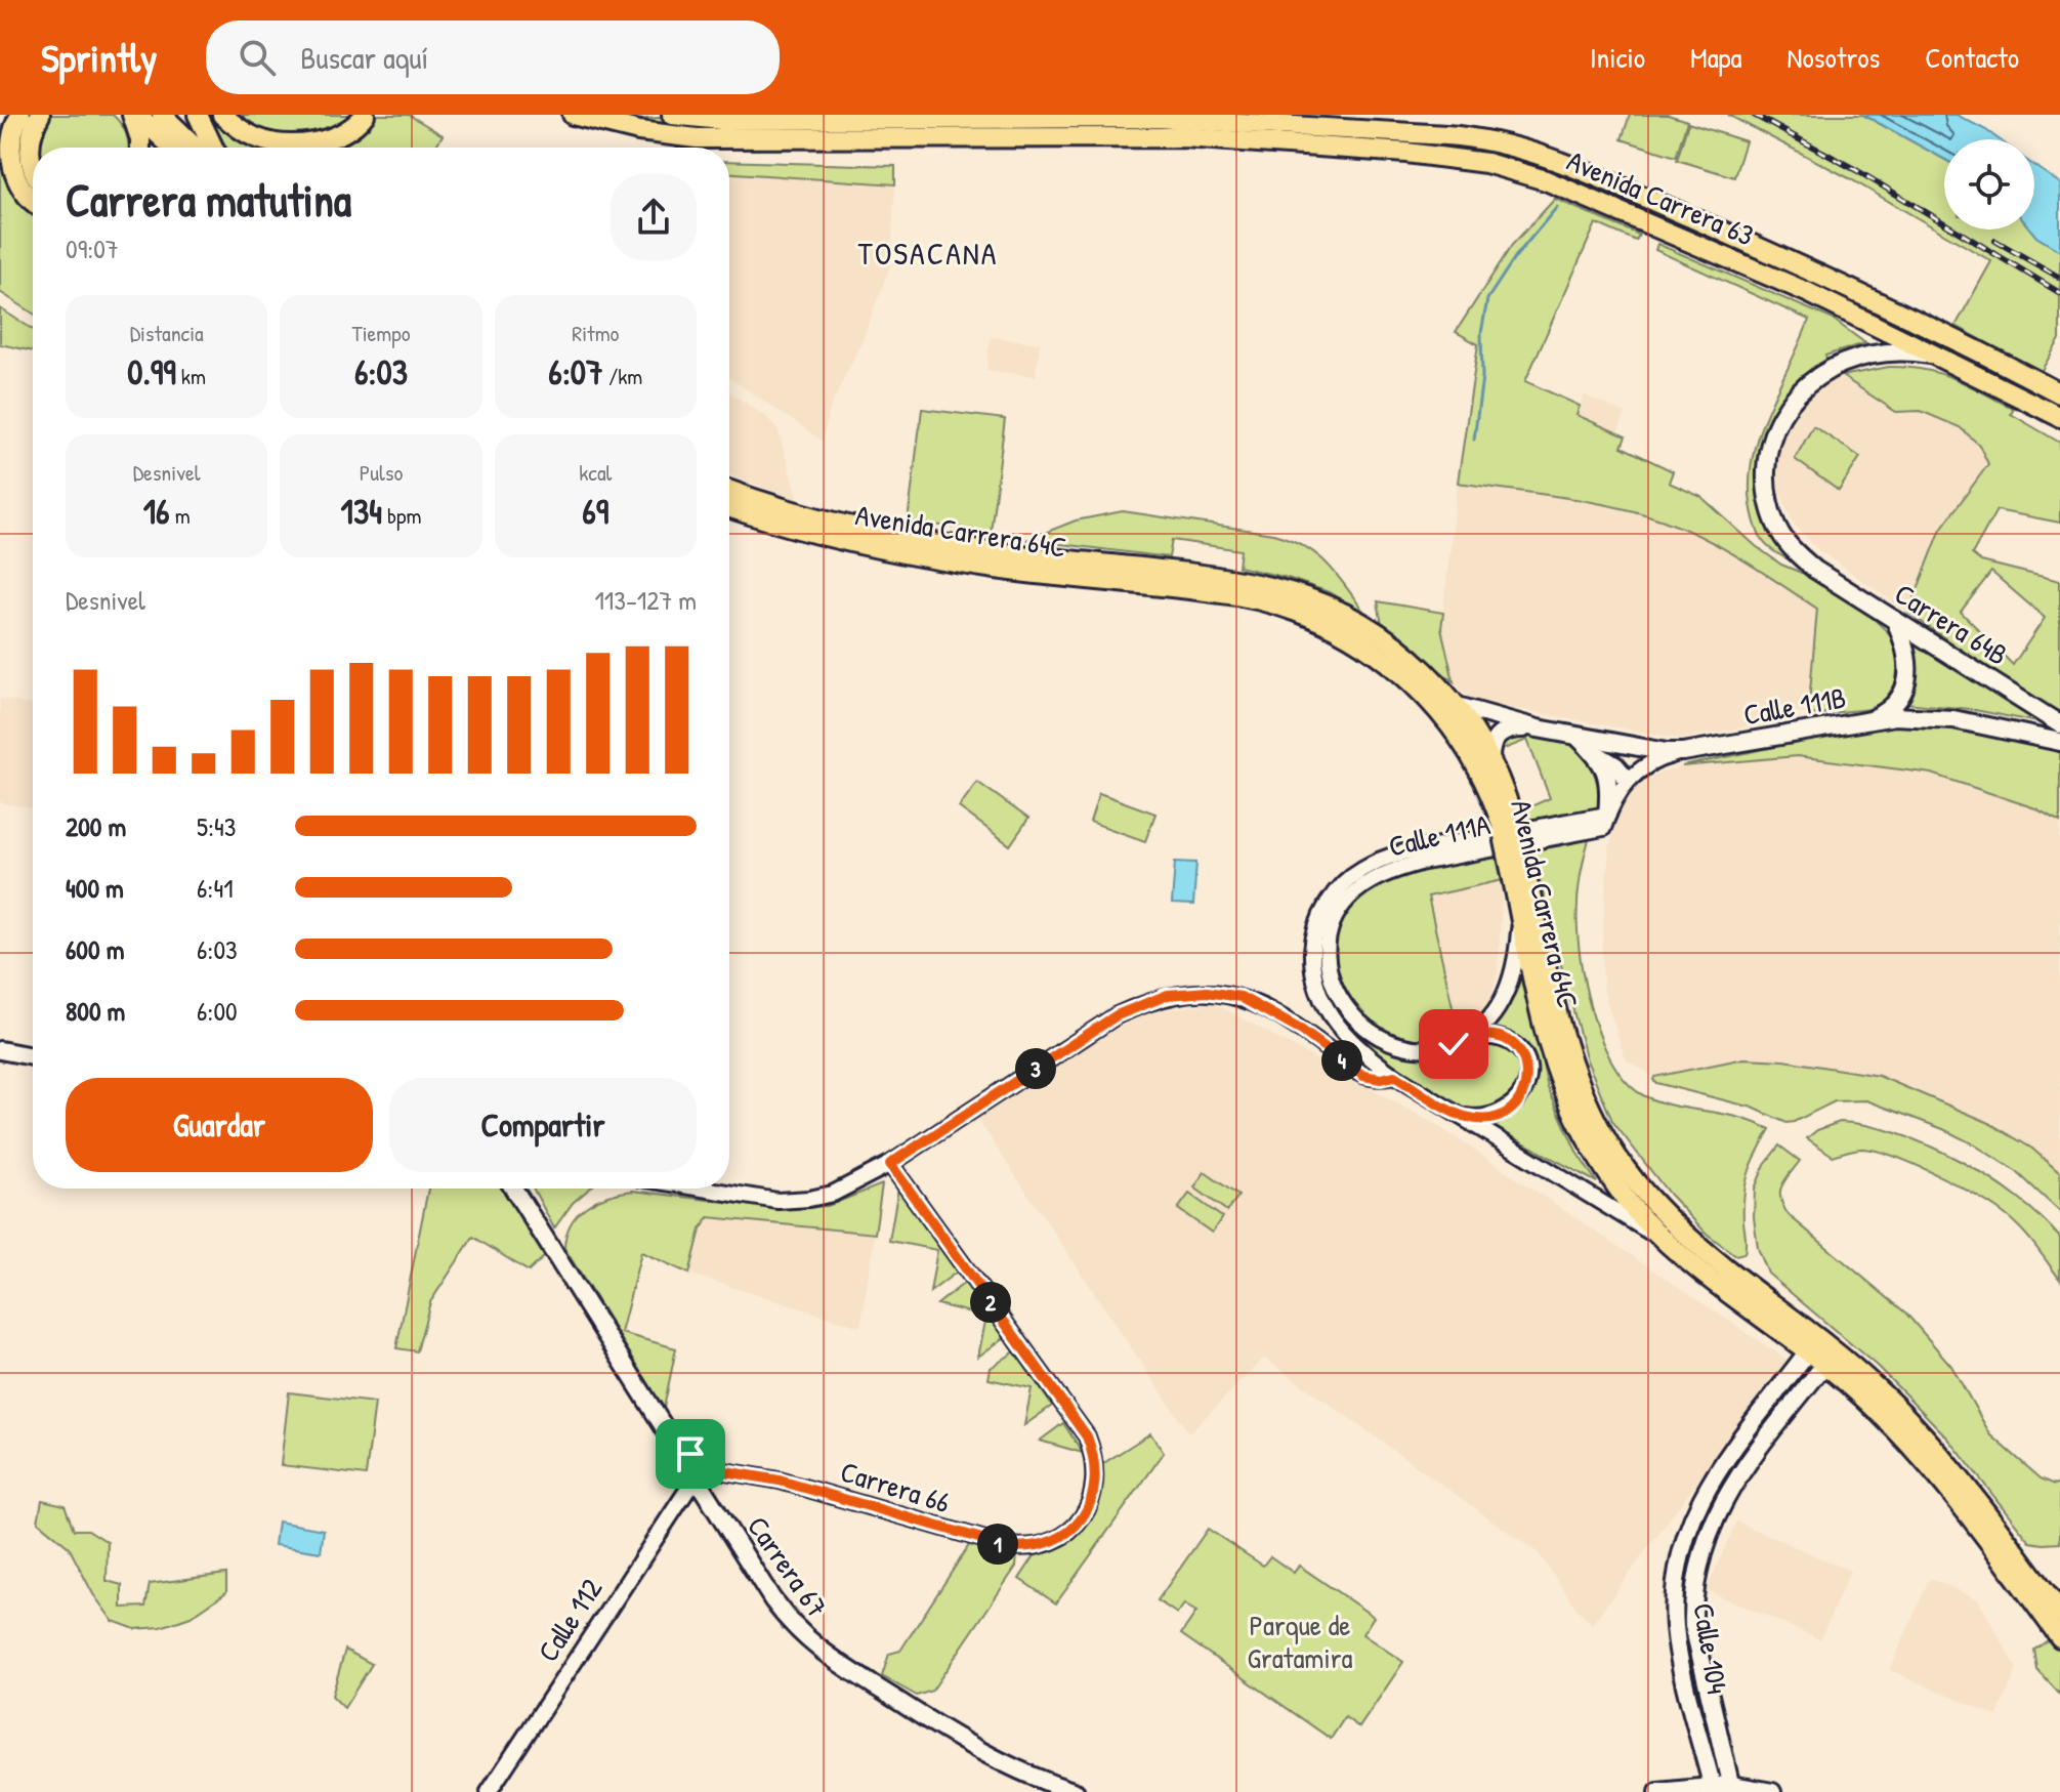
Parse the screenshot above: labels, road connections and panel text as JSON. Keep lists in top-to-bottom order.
{
  "streets": {
    "main road": [
      "Avenida Carrera 63",
      "Avenida Carrera 64C",
      "Carrera 64B",
      "Calle 111B",
      "Carrera 67",
      "Calle 104"
    ],
    "street": ["Calle 111A", "Carrera 66", "Calle 112"]
  },
  "crossings": [
    ["Avenida Carrera 63", "Carrera 64B"],
    ["Avenida Carrera 64C", "Calle 111B"],
    ["Avenida Carrera 64C", "Calle 111A"],
    ["Avenida Carrera 64C", "Calle 104"],
    ["Calle 111A", "Carrera 66"],
    ["Carrera 66", "Carrera 67"],
    ["Carrera 66", "Calle 112"],
    ["Carrera 67", "Calle 112"]
  ],
  "districts": ["TOSACANA"],
  "parks": ["Parque de Gratamira"],
  "page": {
    "header": "Sprintly",
    "search": "Buscar aquí",
    "nav": [
      "Inicio",
      "Mapa",
      "Nosotros",
      "Contacto"
    ],
    "heading": ["Carrera matutina", "09:07"],
    "stats": [
      ["Distancia", "0.99 km"],
      ["Tiempo", "6:03"],
      ["Ritmo", "6:07 /km"],
      ["Desnivel", "16 m"],
      ["Pulso", "134 bpm"],
      ["kcal", "69"]
    ],
    "chart": ["Desnivel", "113–127 m"],
    "list": [
      {
        "name": "200 m",
        "note": "5:43"
      },
      {
        "name": "400 m",
        "note": "6:41"
      },
      {
        "name": "600 m",
        "note": "6:03"
      },
      {
        "name": "800 m",
        "note": "6:00"
      }
    ],
    "pins": [
      "4",
      "3",
      "2",
      "1"
    ],
    "buttons": ["Guardar", "Compartir"]
  }
}
